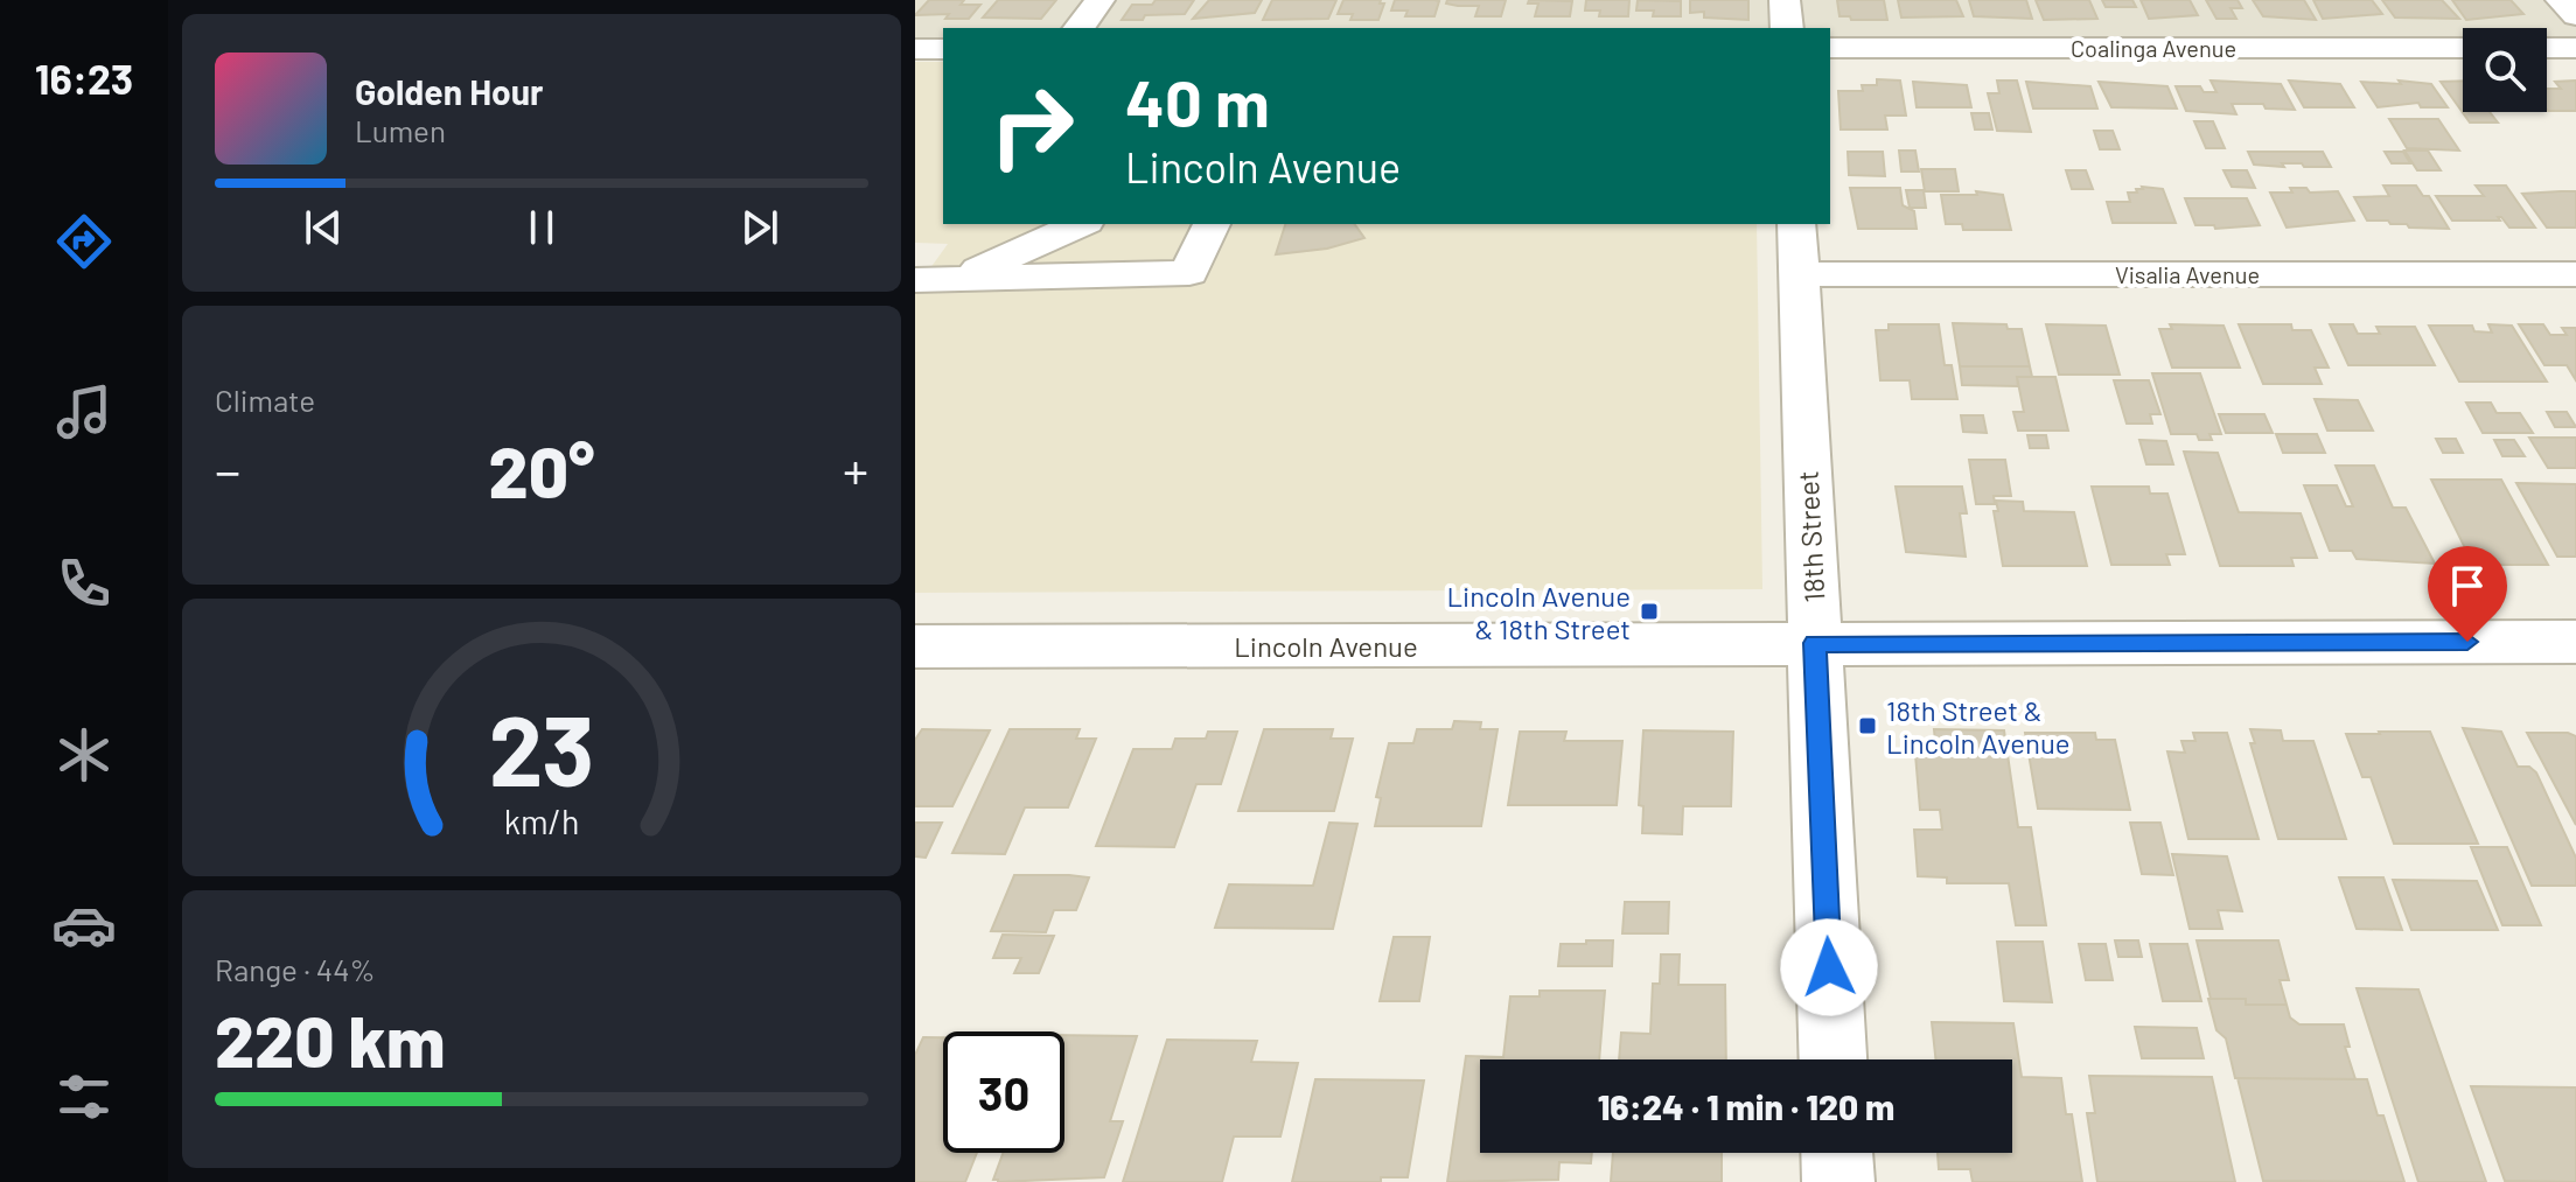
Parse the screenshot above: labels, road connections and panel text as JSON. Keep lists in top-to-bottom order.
{
  "streets": {
    "street": [
      "Coalinga Avenue",
      "Visalia Avenue",
      "18th Street",
      "Lincoln Avenue"
    ]
  },
  "crossings": [
    ["Visalia Avenue", "18th Street"],
    ["18th Street", "Lincoln Avenue"]
  ],
  "places": {
    "transit": ["Lincoln Avenue & 18th Street", "18th Street & Lincoln Avenue"]
  },
  "page": {
    "tabs": "16:23",
    "turn": ["40 m", "Lincoln Avenue"],
    "song": ["Golden Hour", "Lumen"],
    "tile": [
      "Climate",
      ["Range · 44%", "220 km"]
    ],
    "heat": ["−", "20°", "+"],
    "limit": "30",
    "trip": "16:24 · 1 min · 120 m",
    "gauge": ["23", "km/h"]
  }
}
